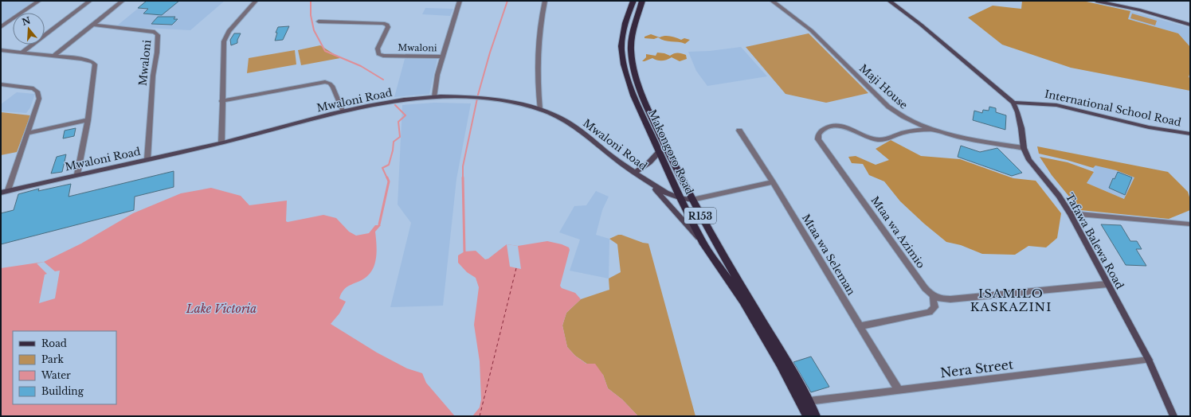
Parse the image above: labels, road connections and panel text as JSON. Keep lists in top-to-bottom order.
{
  "streets": {
    "main road": ["Makongoro Road", "R153"],
    "street": [
      "Mwaloni",
      "Maji House",
      "Mwaloni Road",
      "International School Road",
      "Mtaa wa Azimio",
      "Tafawa Balewa Road",
      "Mtaa wa Seleman",
      "Nera Street"
    ]
  },
  "crossings": [
    ["Mwaloni", "Mwaloni Road"],
    ["Maji House", "Mtaa wa Azimio"],
    ["Maji House", "Tafawa Balewa Road"],
    ["Mwaloni Road", "Makongoro Road"],
    ["International School Road", "Tafawa Balewa Road"],
    ["Makongoro Road", "Nera Street"],
    ["Tafawa Balewa Road", "Nera Street"],
    ["Mtaa wa Seleman", "Nera Street"]
  ],
  "districts": ["ISAMILO KASKAZINI"],
  "water": ["Lake Victoria"],
  "legend": [
    "Road",
    "Park",
    "Water",
    "Building"
  ],
  "north": "top"
}
